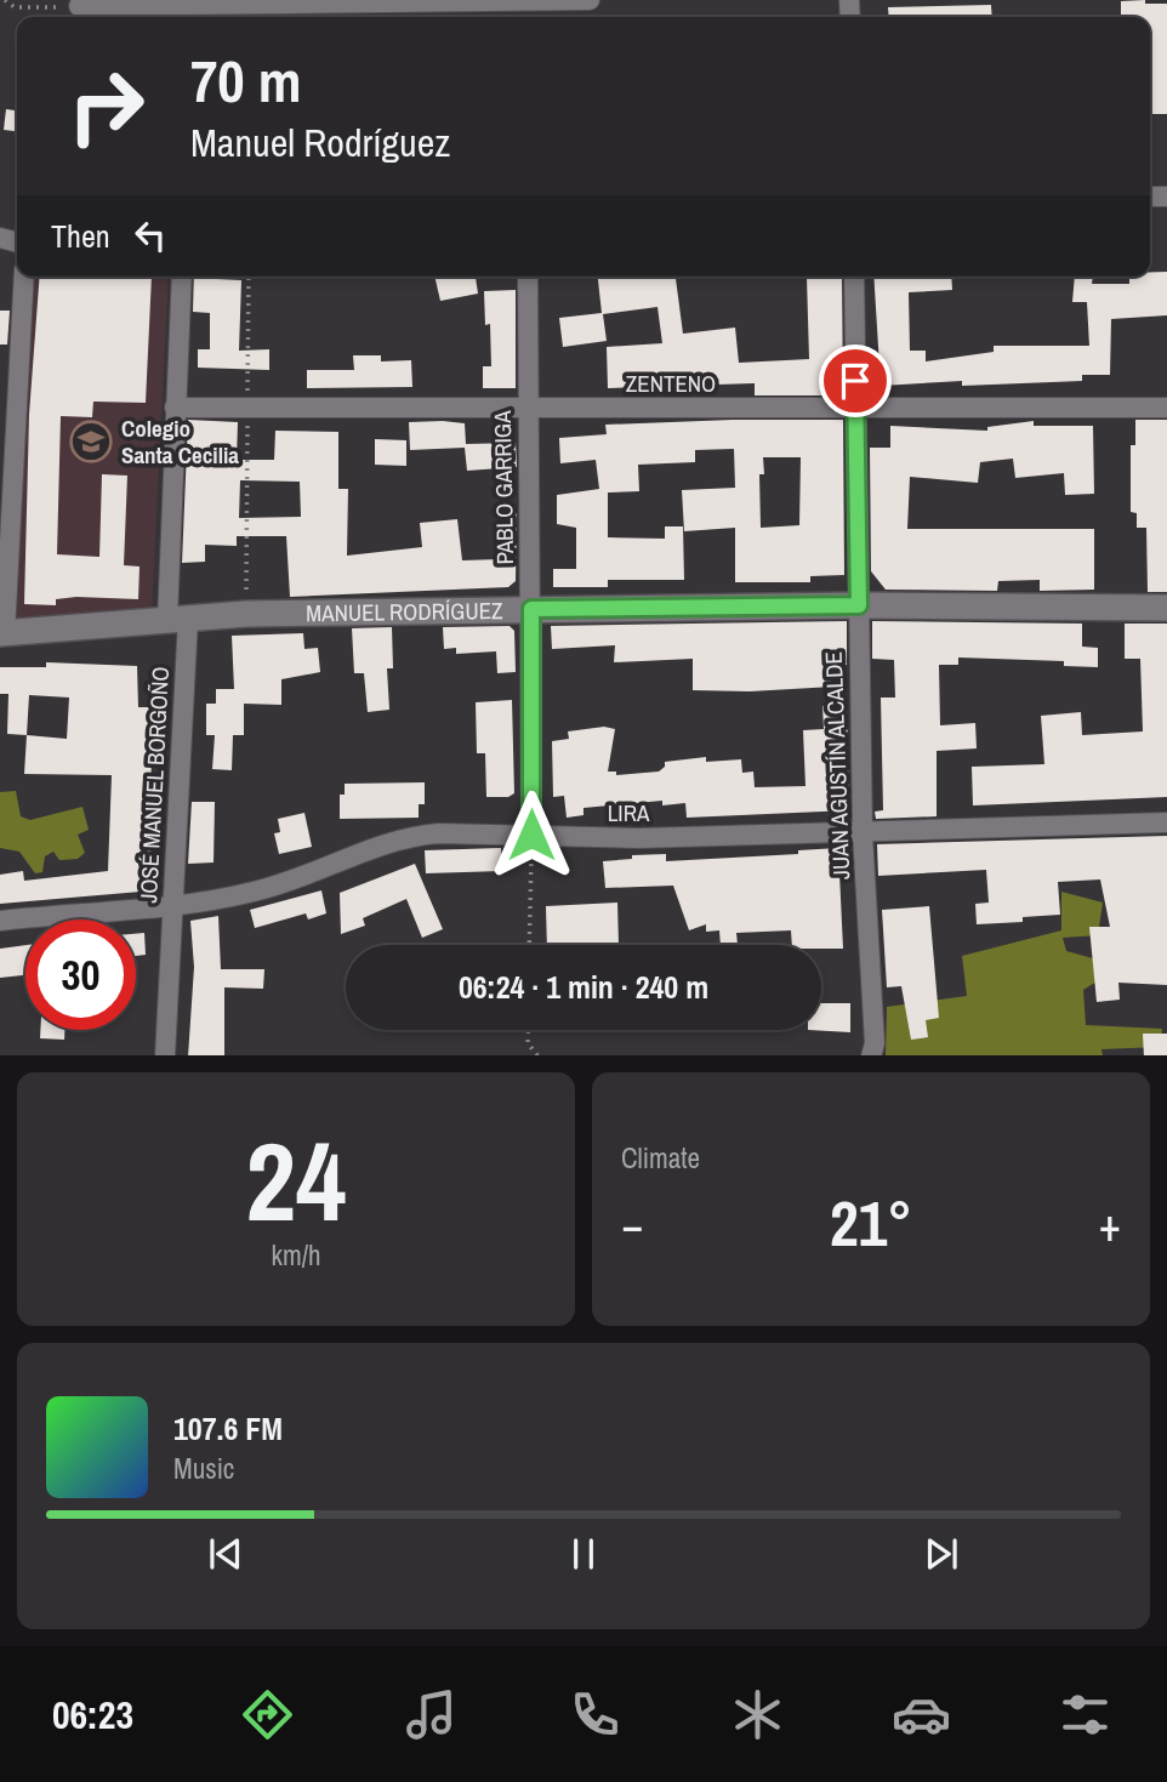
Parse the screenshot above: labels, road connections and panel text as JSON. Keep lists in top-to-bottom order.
{
  "streets": {
    "main road": ["MANUEL RODRÍGUEZ"],
    "street": [
      "ZENTENO",
      "PABLO GARRIGA",
      "JUAN AGUSTÍN ALCALDE",
      "JOSÉ MANUEL BORGOÑO",
      "LIRA"
    ]
  },
  "crossings": [
    ["ZENTENO", "PABLO GARRIGA"],
    ["ZENTENO", "JUAN AGUSTÍN ALCALDE"],
    ["ZENTENO", "JOSÉ MANUEL BORGOÑO"],
    ["PABLO GARRIGA", "MANUEL RODRÍGUEZ"],
    ["PABLO GARRIGA", "LIRA"],
    ["MANUEL RODRÍGUEZ", "JUAN AGUSTÍN ALCALDE"],
    ["MANUEL RODRÍGUEZ", "JOSÉ MANUEL BORGOÑO"],
    ["JUAN AGUSTÍN ALCALDE", "LIRA"],
    ["JOSÉ MANUEL BORGOÑO", "LIRA"]
  ],
  "places": {
    "school or university": ["Colegio Santa Cecilia"]
  },
  "page": {
    "turn": ["70 m", "Manuel Rodríguez"],
    "then": "Then",
    "limit": "30",
    "trip": "06:24 · 1 min · 240 m",
    "tile": [
      ["24", "km/h"],
      "Climate"
    ],
    "heat": ["−", "21°", "+"],
    "song": ["107.6 FM", "Music"],
    "tabs": "06:23"
  }
}
